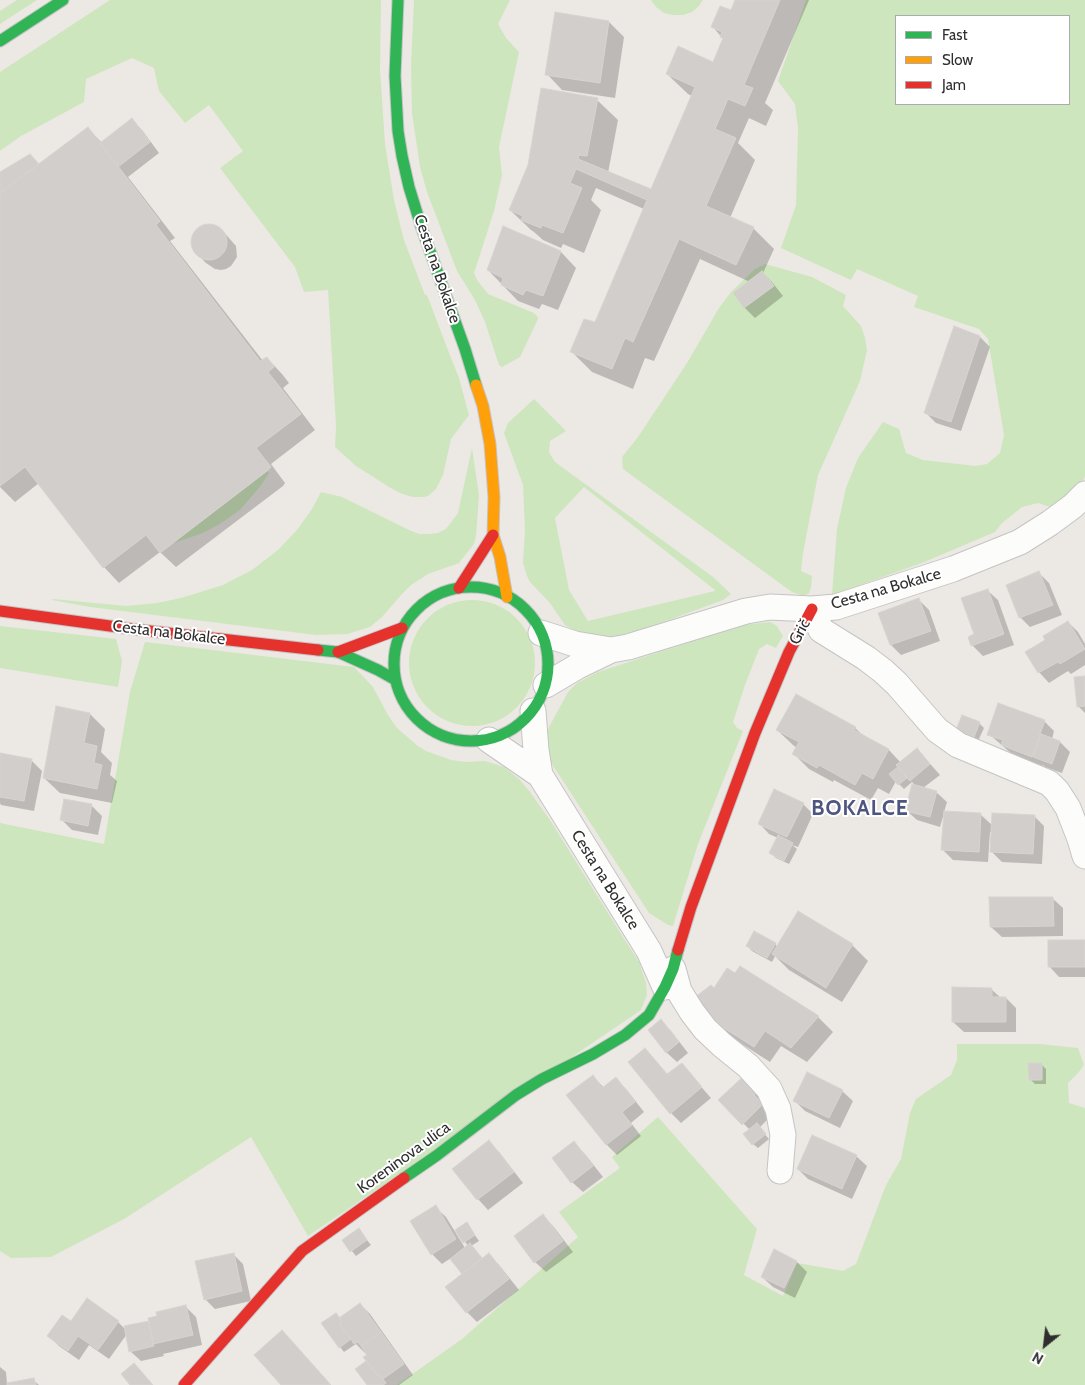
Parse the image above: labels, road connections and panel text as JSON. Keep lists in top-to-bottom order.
{
  "streets": {
    "main road": ["Cesta na Bokalce", "Grič", "Koreninova ulica"]
  },
  "crossings": [
    ["Cesta na Bokalce", "Grič"],
    ["Cesta na Bokalce", "Koreninova ulica"],
    ["Grič", "Koreninova ulica"]
  ],
  "districts": ["BOKALCE"],
  "legend": ["Fast", "Slow", "Jam"],
  "north": "bottom left"
}
